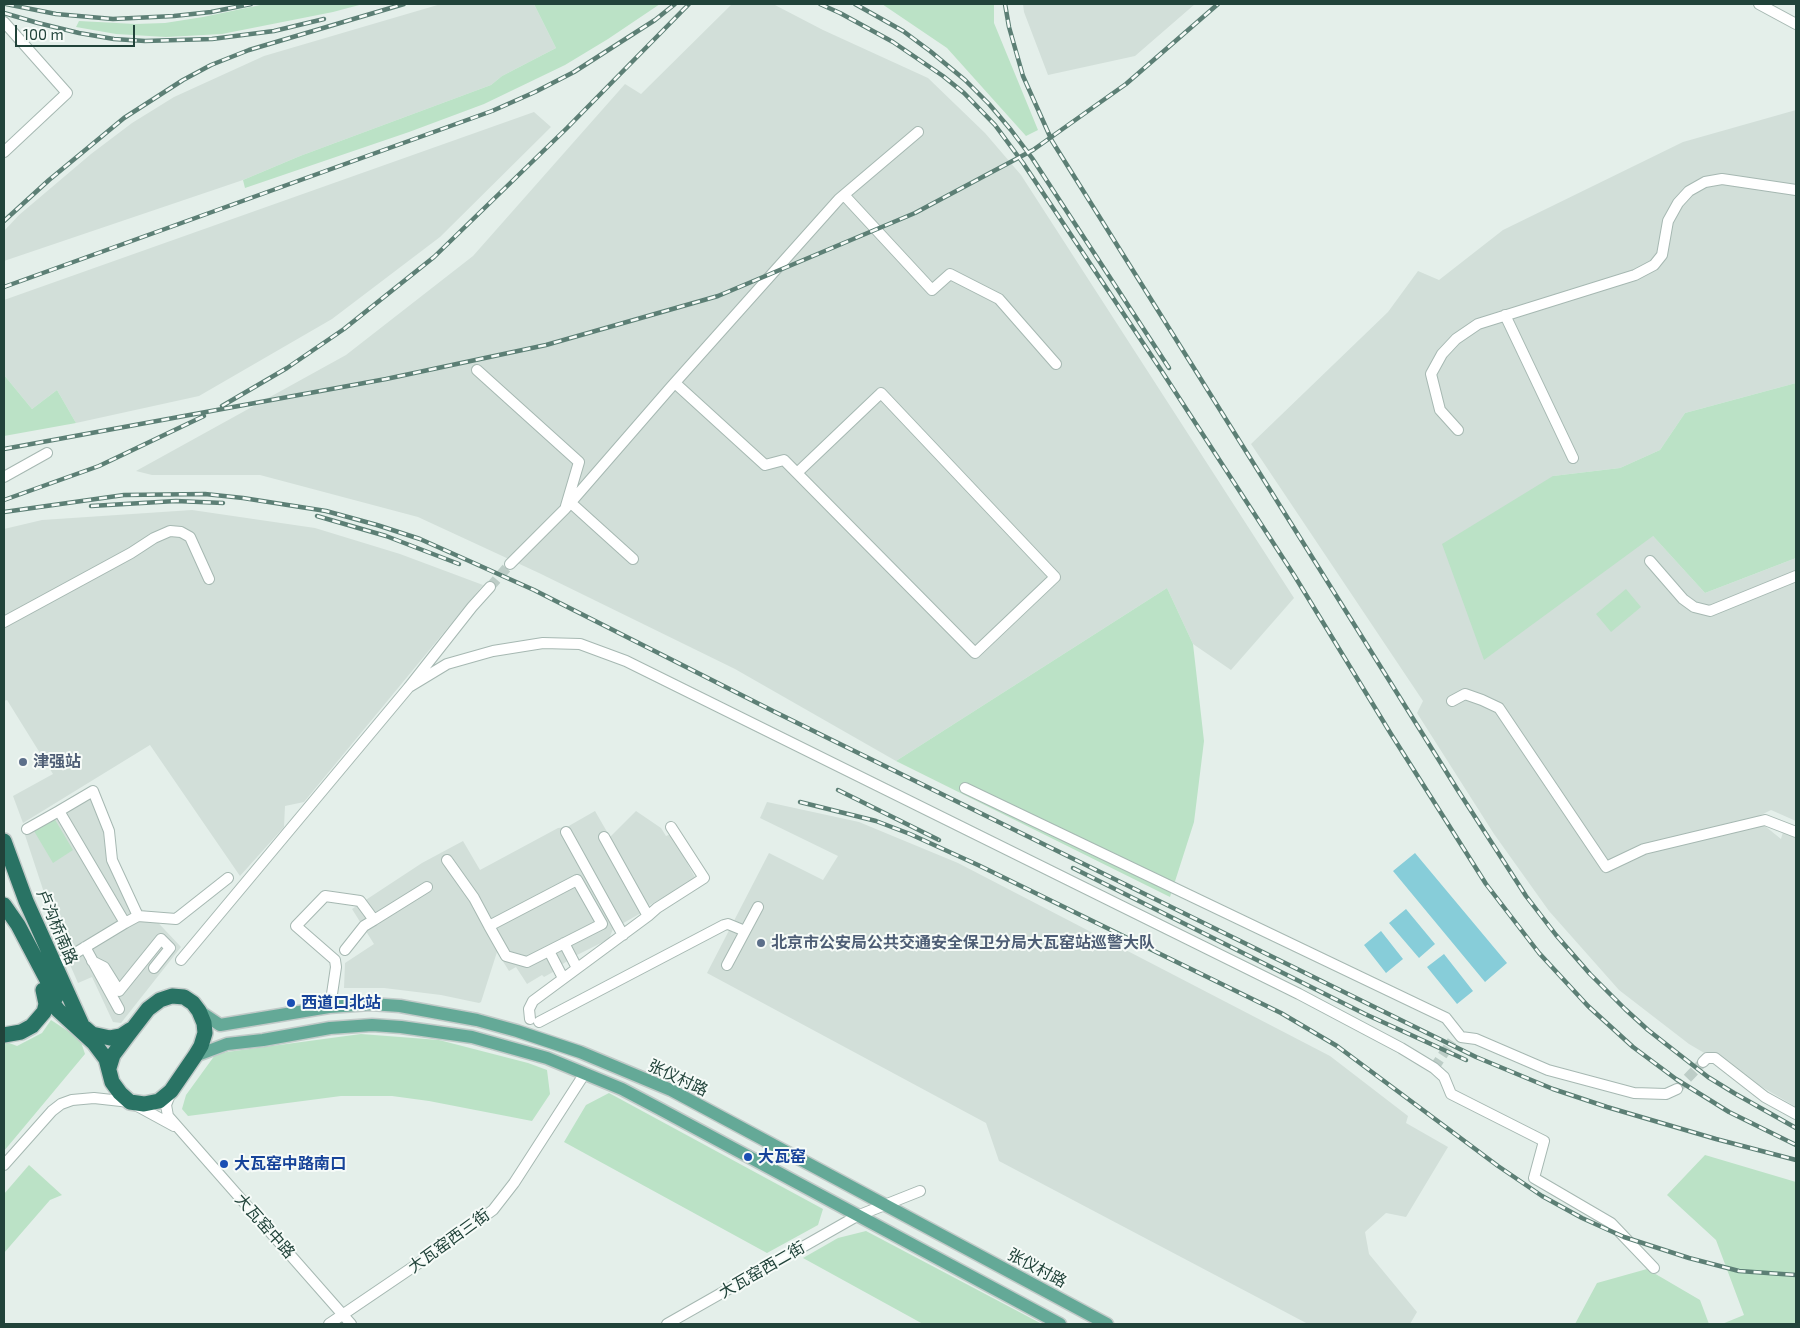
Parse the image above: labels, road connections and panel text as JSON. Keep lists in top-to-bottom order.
{
  "streets": {
    "highway": ["卢沟桥南路"],
    "main road": ["张仪村路"],
    "street": ["大瓦窑中路", "大瓦窑西三街", "大瓦窑西二街"]
  },
  "crossings": [
    ["张仪村路", "大瓦窑中路"],
    ["张仪村路", "大瓦窑西二街"],
    ["大瓦窑中路", "大瓦窑西三街"]
  ],
  "places": [
    "津强站",
    "北京市公安局公共交通安全保卫分局大瓦窑站巡警大队",
    "西道口北站",
    "大瓦窑",
    "大瓦窑中路南口"
  ],
  "scale_bar": "100 m"
}
